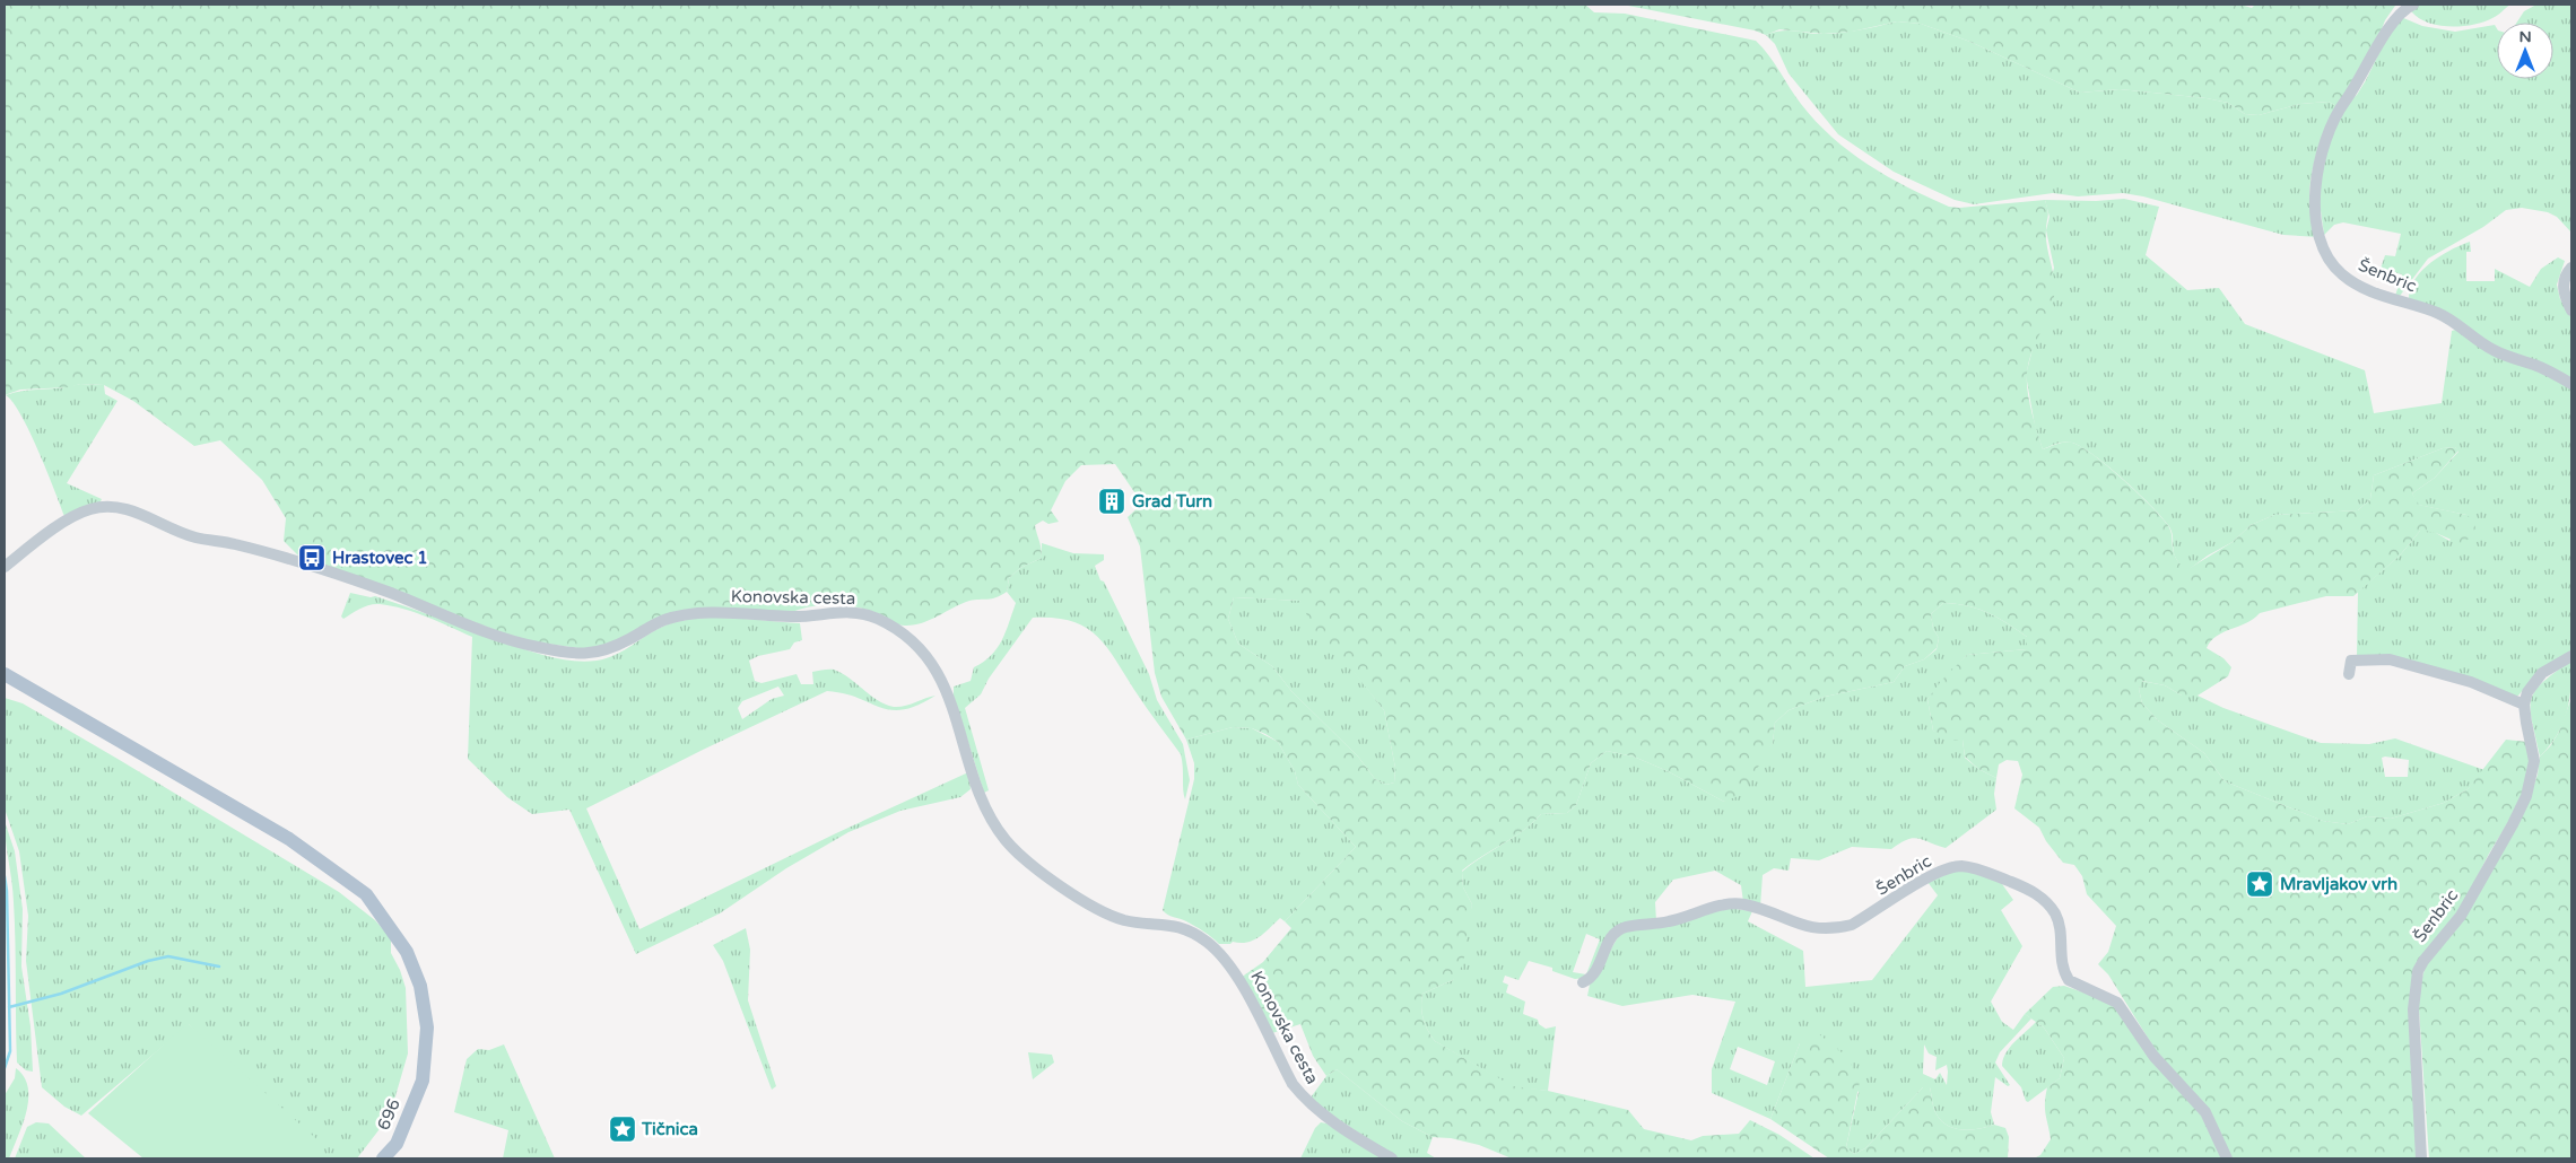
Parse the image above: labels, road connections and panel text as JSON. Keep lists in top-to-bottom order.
{
  "streets": {
    "main road": ["696"],
    "street": ["Šenbric", "Konovska cesta"]
  },
  "places": {
    "building": ["Grad Turn"],
    "bus stop": ["Hrastovec 1"],
    "place": ["Mravljakov vrh", "Tičnica"]
  },
  "north": "top"
}
